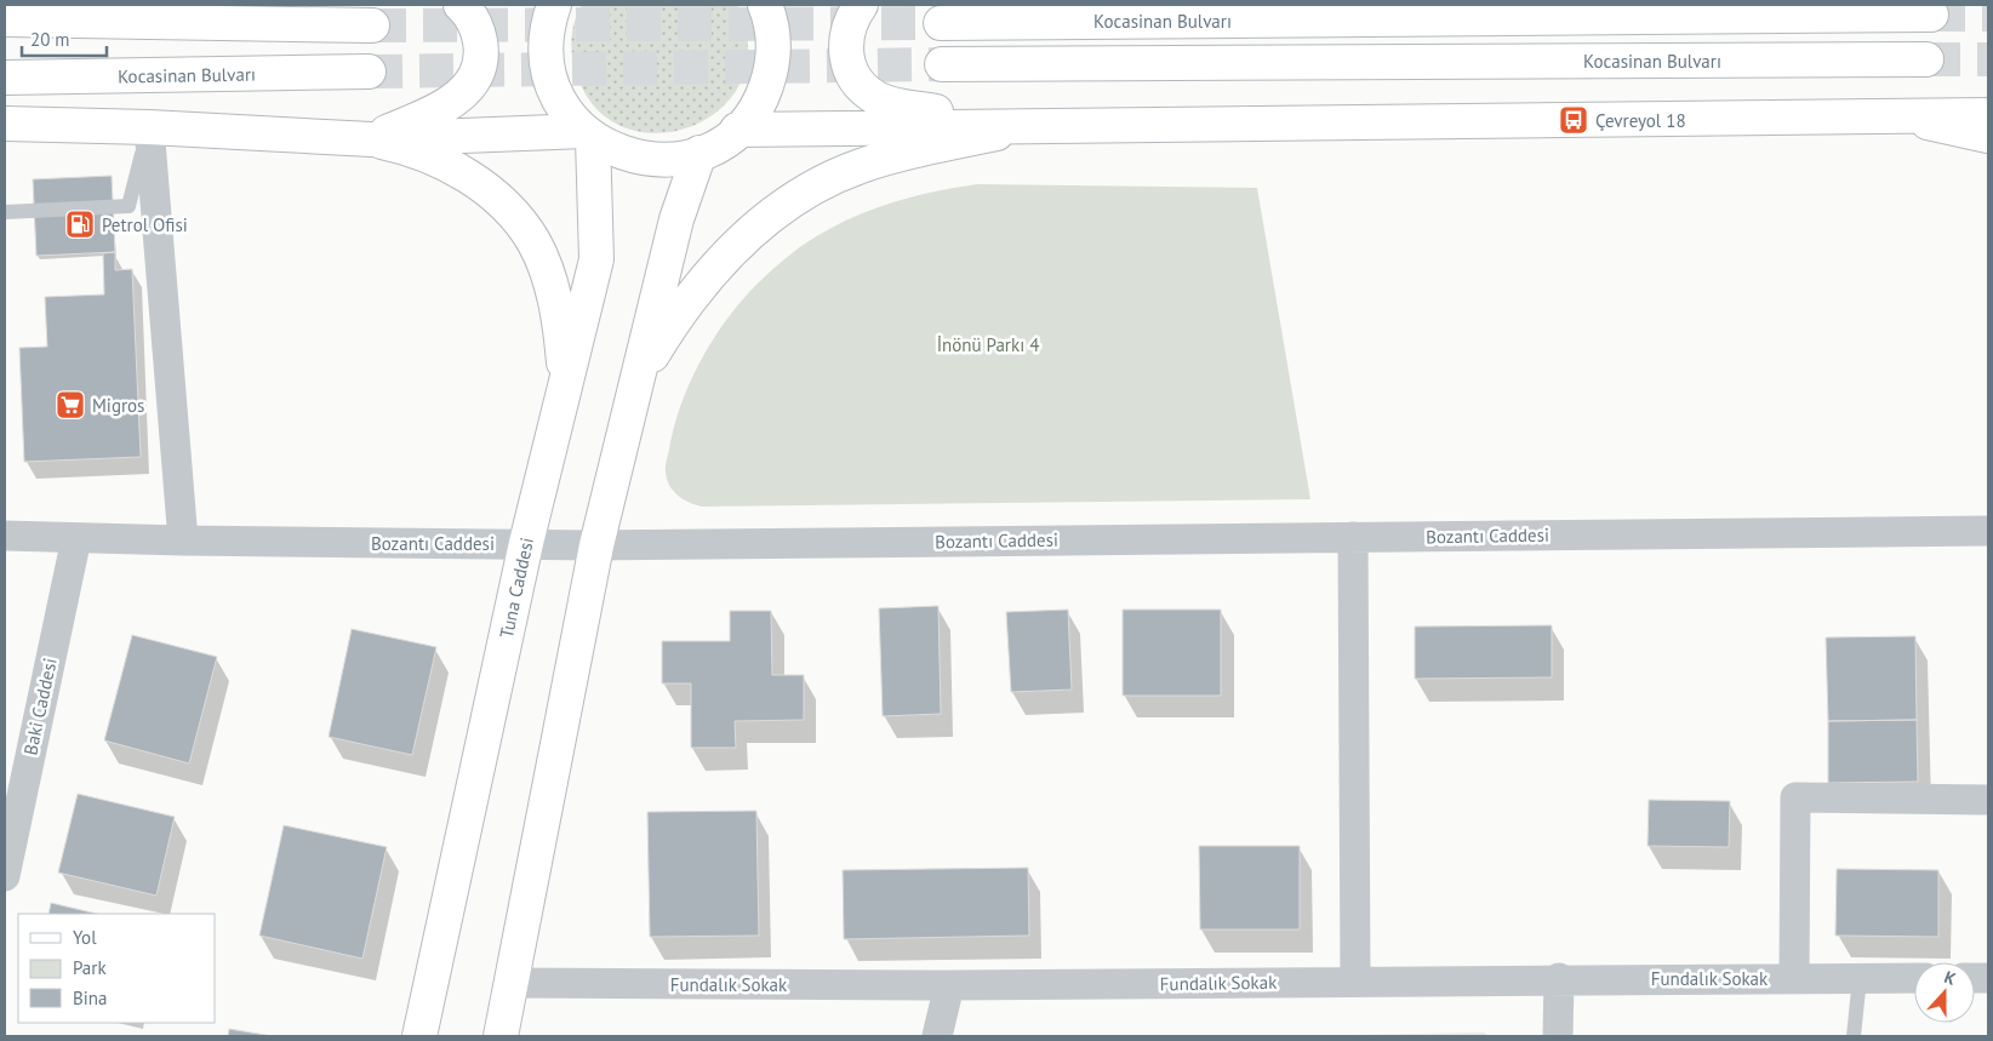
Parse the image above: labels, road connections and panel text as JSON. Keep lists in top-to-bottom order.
{
  "streets": {
    "main road": ["Kocasinan Bulvarı", "Tuna Caddesi"],
    "street": ["Bozantı Caddesi", "Baki Caddesi", "Fundalık Sokak"]
  },
  "crossings": [
    ["Bozantı Caddesi", "Tuna Caddesi"],
    ["Bozantı Caddesi", "Baki Caddesi"]
  ],
  "parks": ["İnönü Parkı 4"],
  "places": {
    "bus stop": ["Çevreyol 18"],
    "fuel station": ["Petrol Ofisi"],
    "supermarket": ["Migros"]
  },
  "legend": ["Yol", "Park", "Bina"],
  "scale_bar": "20 m",
  "north": "top"
}
